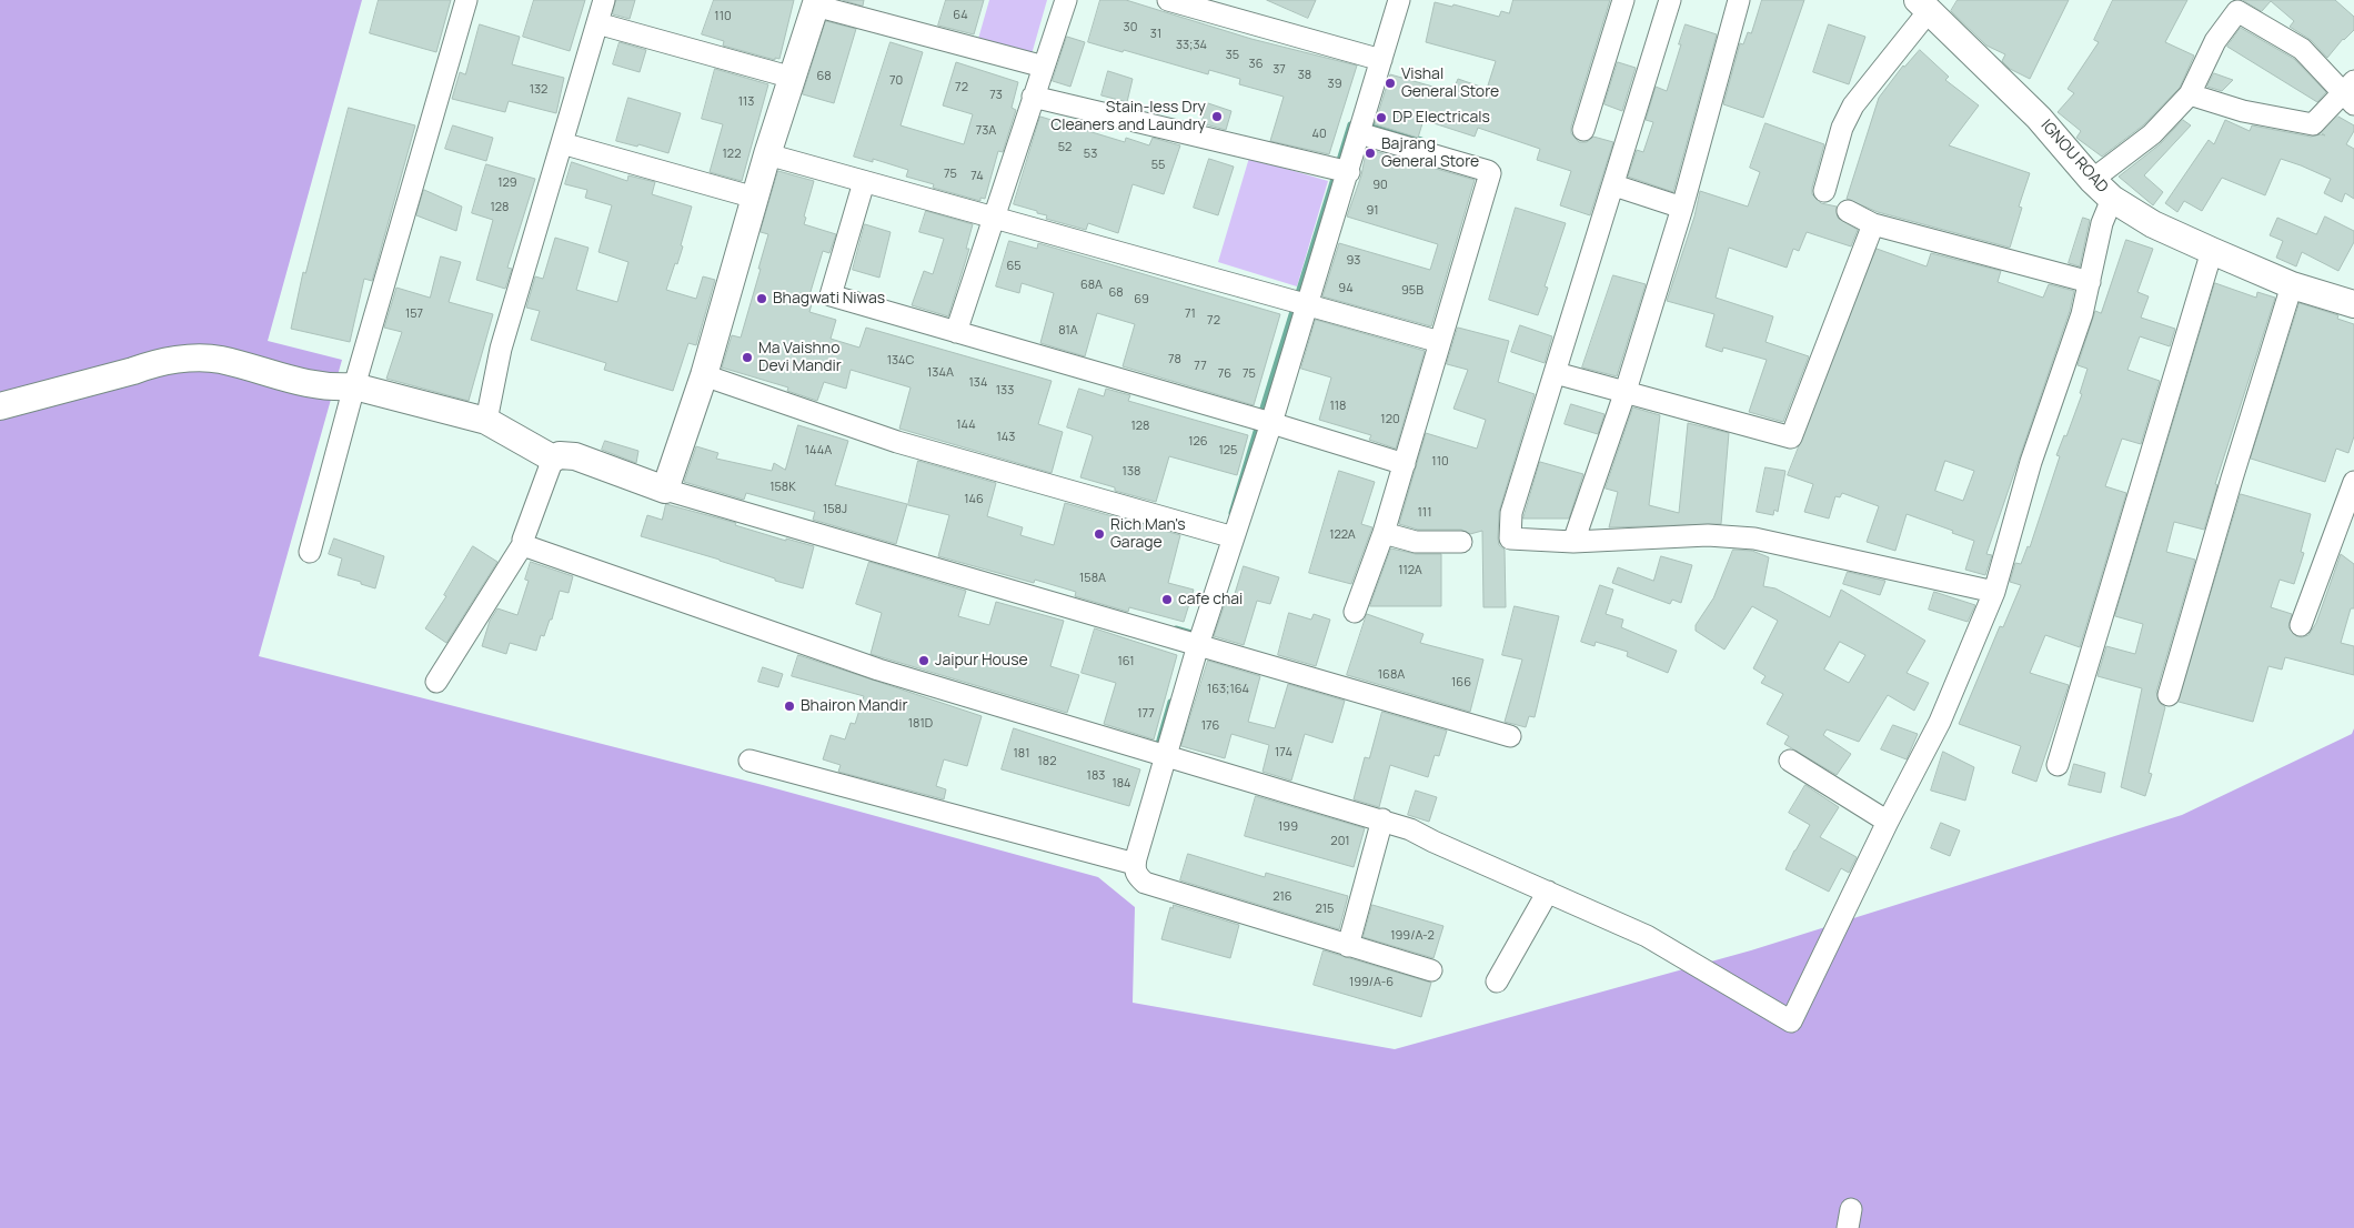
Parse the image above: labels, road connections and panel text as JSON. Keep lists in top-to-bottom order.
{
  "streets": {
    "street": ["IGNOU ROAD"]
  },
  "places": [
    "Vishal General Store",
    "Stain-less Dry Cleaners and Laundry",
    "DP Electricals",
    "Bajrang General Store",
    "Bhagwati Niwas",
    "Ma Vaishno Devi Mandir",
    "Rich Man's Garage",
    "cafe chai",
    "Jaipur House",
    "Bhairon Mandir"
  ],
  "house_numbers": [
    "64",
    "110",
    "30",
    "31",
    "33;34",
    "35",
    "36",
    "37",
    "38",
    "68",
    "70",
    "39",
    "72",
    "132",
    "73",
    "113",
    "73A",
    "40",
    "52",
    "122",
    "53",
    "55",
    "75",
    "74",
    "129",
    "90",
    "128",
    "91",
    "93",
    "65",
    "68A",
    "94",
    "95B",
    "68",
    "69",
    "157",
    "71",
    "72",
    "81A",
    "78",
    "134C",
    "77",
    "134A",
    "76",
    "75",
    "134",
    "133",
    "118",
    "120",
    "144",
    "128",
    "143",
    "126",
    "144A",
    "125",
    "110",
    "138",
    "158K",
    "146",
    "158J",
    "111",
    "122A",
    "112A",
    "158A",
    "161",
    "168A",
    "166",
    "163;164",
    "177",
    "181D",
    "176",
    "174",
    "181",
    "182",
    "183",
    "184",
    "199",
    "201",
    "216",
    "215",
    "199/A-2",
    "199/A-6"
  ]
}
